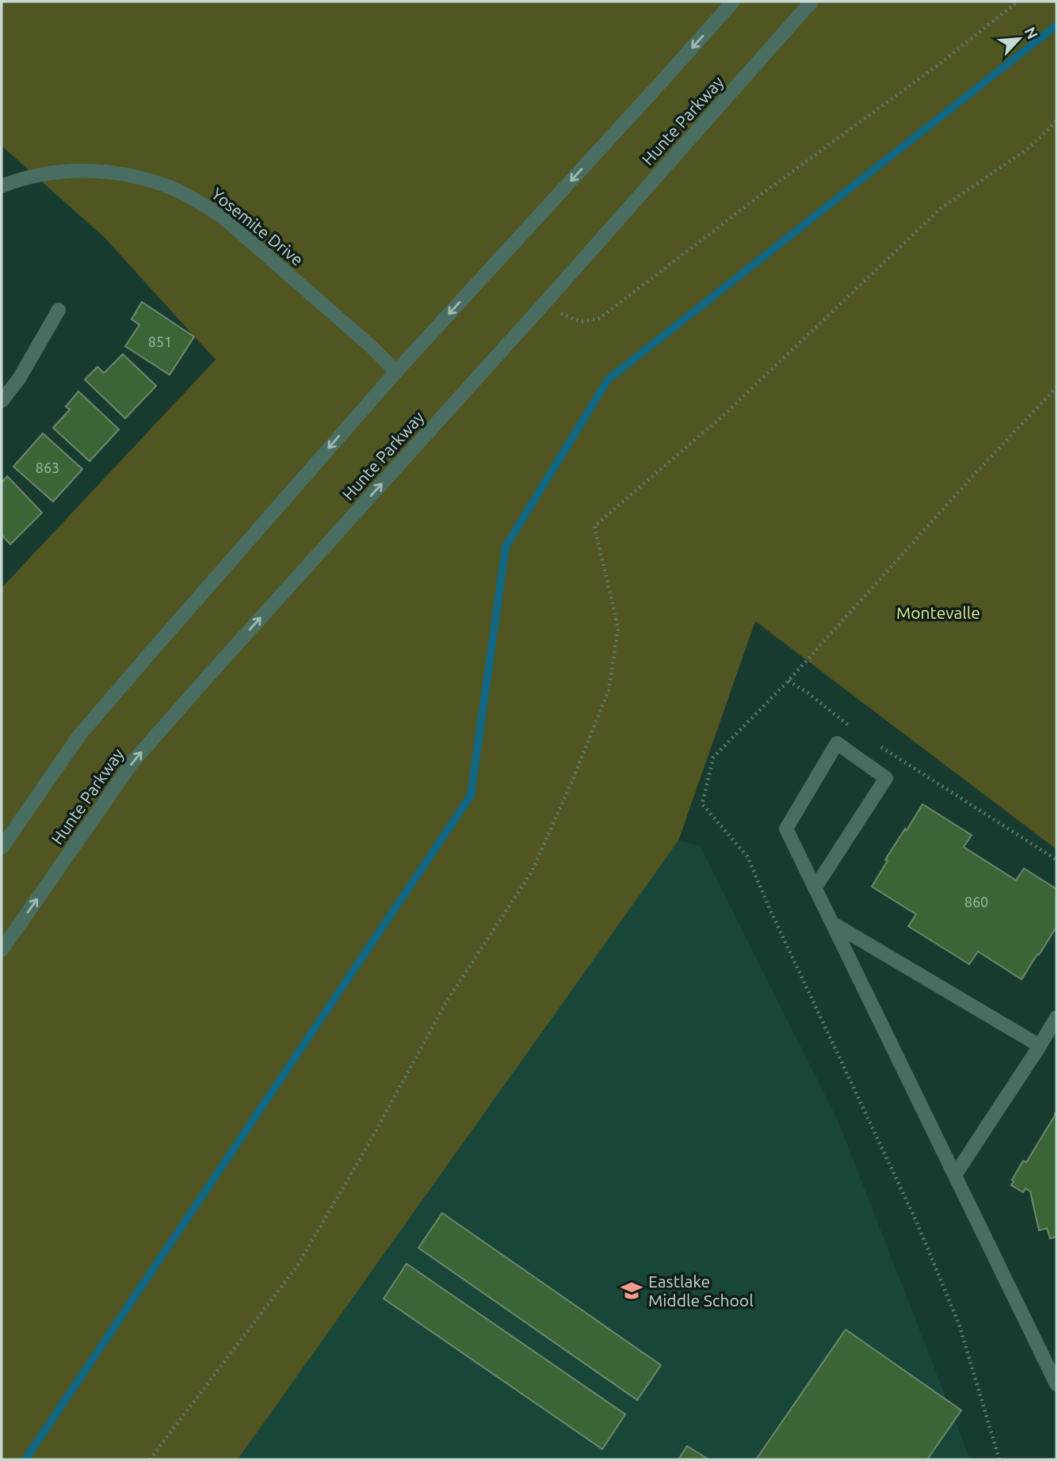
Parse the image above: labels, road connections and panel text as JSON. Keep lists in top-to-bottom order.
{
  "streets": {
    "main road": ["Hunte Parkway", "Yosemite Drive"]
  },
  "parks": ["Montevalle"],
  "places": {
    "school or university": ["Eastlake Middle School"]
  },
  "house_numbers": ["851", "863", "860"],
  "north": "top right"
}
